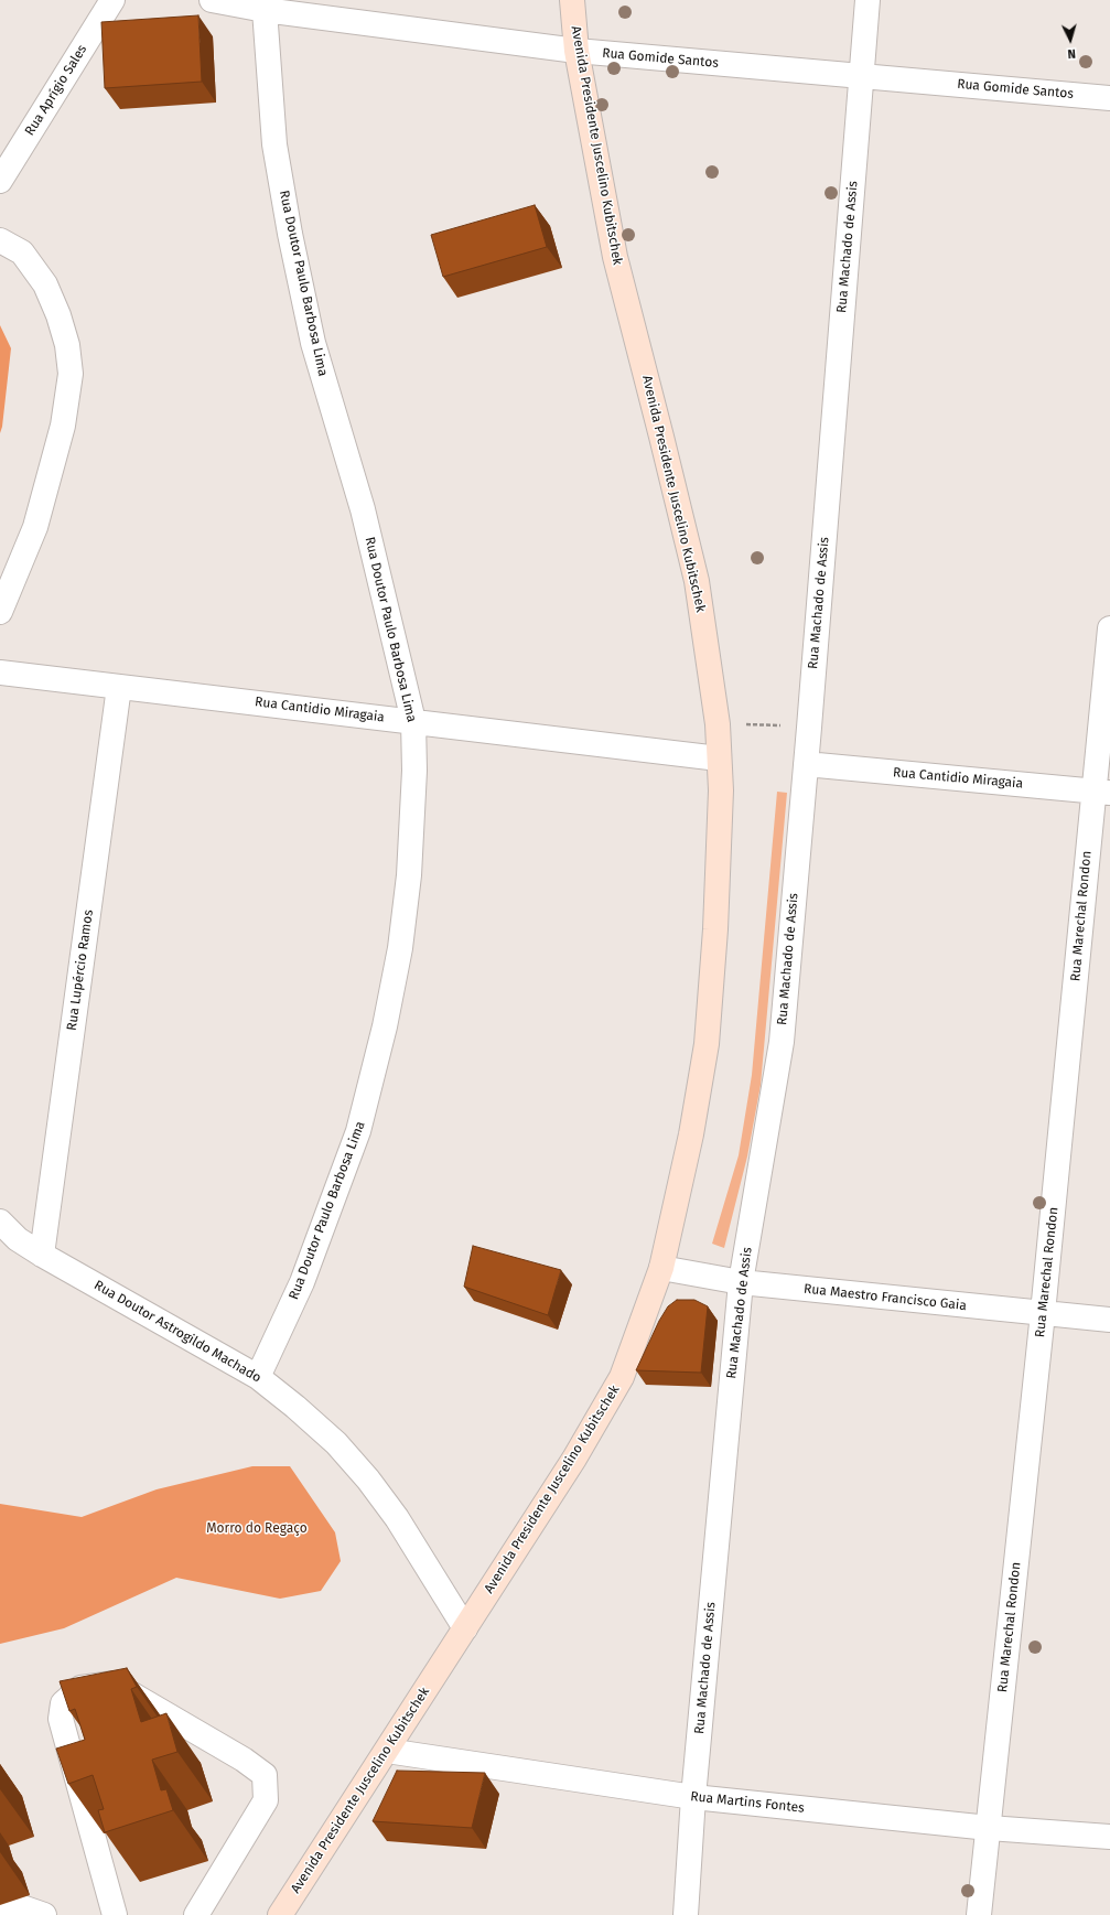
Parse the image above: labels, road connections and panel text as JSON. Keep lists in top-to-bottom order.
{
  "streets": {
    "main road": ["Avenida Presidente Juscelino Kubitschek"],
    "street": [
      "Rua Gomide Santos",
      "Rua Aprígio Sales",
      "Rua Machado de Assis",
      "Rua Doutor Paulo Barbosa Lima",
      "Rua Cantidio Miragaia",
      "Rua Marechal Rondon",
      "Rua Lupércio Ramos",
      "Rua Maestro Francisco Gaia",
      "Rua Doutor Astrogildo Machado",
      "Rua Martins Fontes"
    ]
  },
  "crossings": [
    ["Rua Gomide Santos", "Avenida Presidente Juscelino Kubitschek"],
    ["Rua Gomide Santos", "Rua Machado de Assis"],
    ["Rua Gomide Santos", "Rua Doutor Paulo Barbosa Lima"],
    ["Avenida Presidente Juscelino Kubitschek", "Rua Cantidio Miragaia"],
    ["Avenida Presidente Juscelino Kubitschek", "Rua Maestro Francisco Gaia"],
    ["Avenida Presidente Juscelino Kubitschek", "Rua Doutor Astrogildo Machado"],
    ["Avenida Presidente Juscelino Kubitschek", "Rua Martins Fontes"],
    ["Rua Machado de Assis", "Rua Cantidio Miragaia"],
    ["Rua Machado de Assis", "Rua Maestro Francisco Gaia"],
    ["Rua Machado de Assis", "Rua Martins Fontes"],
    ["Rua Doutor Paulo Barbosa Lima", "Rua Cantidio Miragaia"],
    ["Rua Doutor Paulo Barbosa Lima", "Rua Doutor Astrogildo Machado"],
    ["Rua Cantidio Miragaia", "Rua Marechal Rondon"],
    ["Rua Cantidio Miragaia", "Rua Lupércio Ramos"],
    ["Rua Marechal Rondon", "Rua Maestro Francisco Gaia"],
    ["Rua Marechal Rondon", "Rua Martins Fontes"],
    ["Rua Lupércio Ramos", "Rua Doutor Astrogildo Machado"]
  ],
  "parks": ["Morro do Regaço"],
  "north": "bottom"
}
